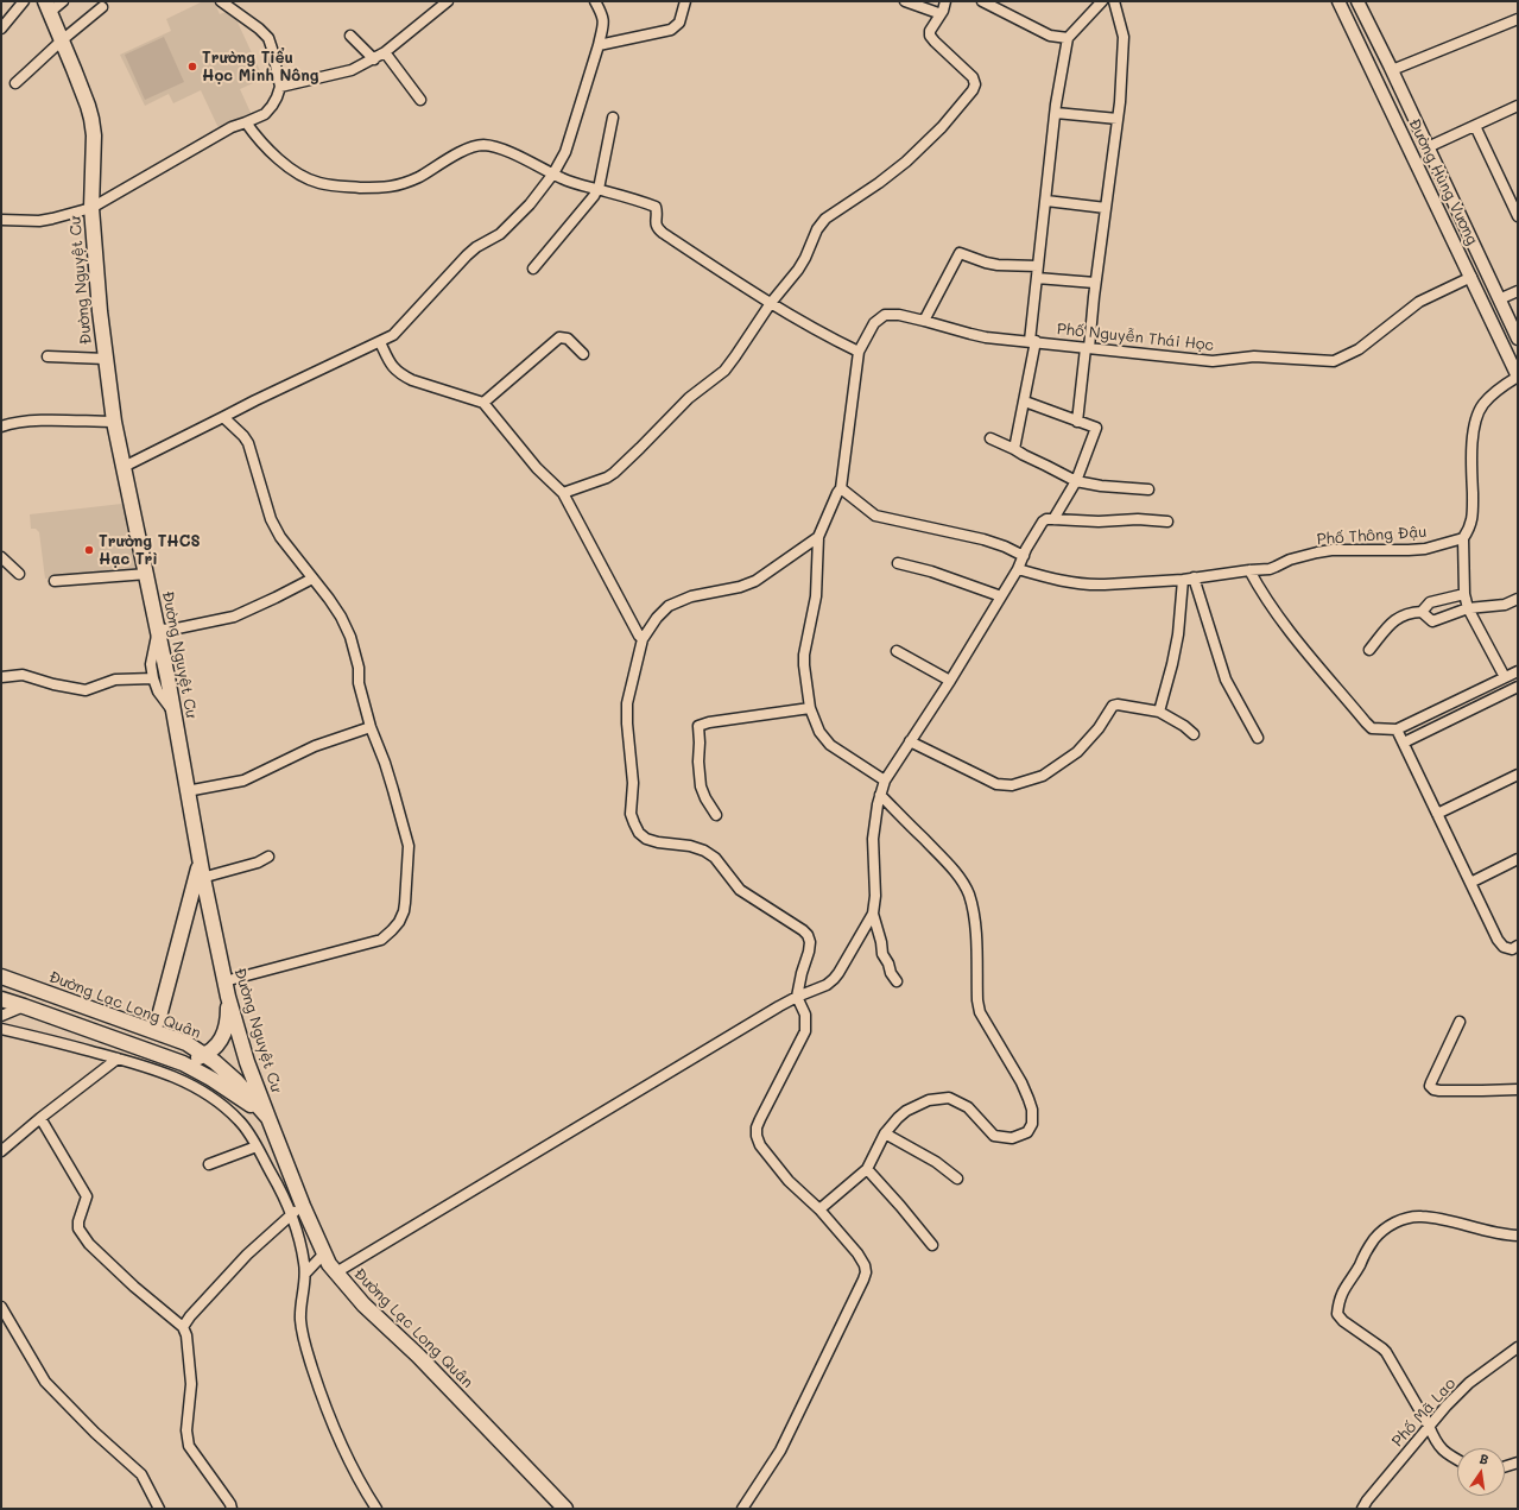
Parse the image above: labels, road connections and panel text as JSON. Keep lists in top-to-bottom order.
{
  "streets": {
    "highway": ["Đường Nguyệt Cư", "Đường Lạc Long Quân"],
    "main road": ["Đường Hùng Vương"],
    "street": ["Phố Nguyễn Thái Học", "Phố Thông Đậu", "Phố Mã Lao"]
  },
  "crossings": [
    ["Đường Hùng Vương", "Phố Nguyễn Thái Học"],
    ["Đường Nguyệt Cư", "Đường Lạc Long Quân"]
  ],
  "places": ["Trường Tiểu Học Minh Nông", "Trường THCS Hạc Trì"],
  "north": "top"
}
